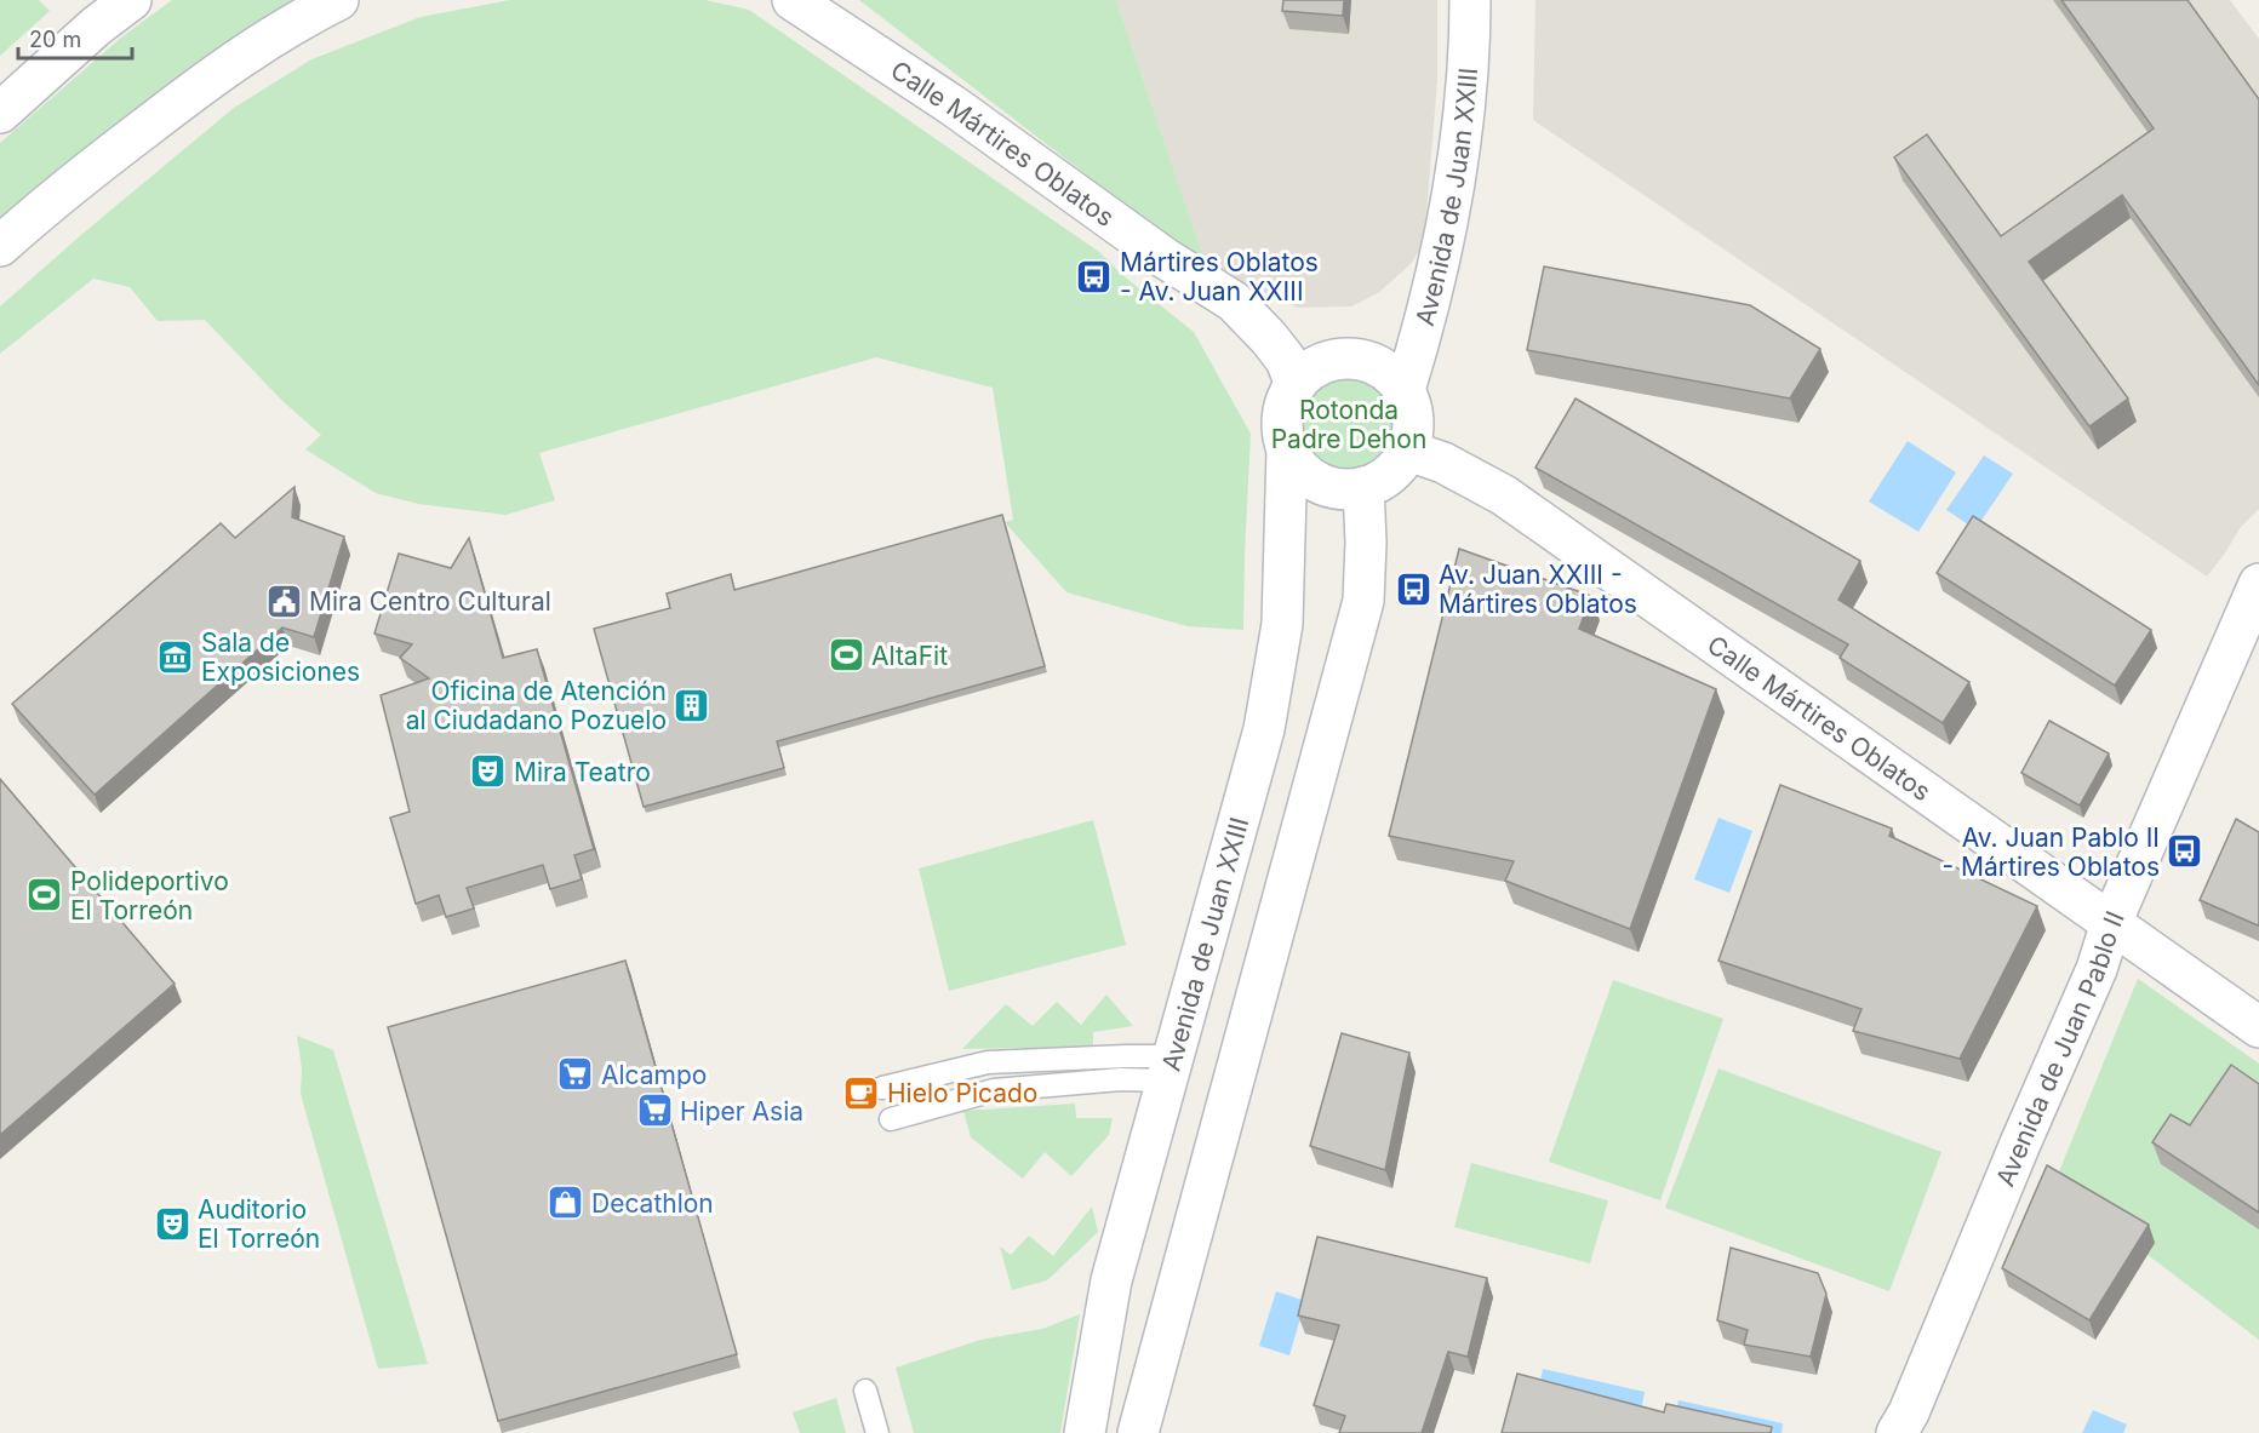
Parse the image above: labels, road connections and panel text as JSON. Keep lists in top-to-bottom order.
{
  "streets": {
    "main road": ["Calle Mártires Oblatos", "Avenida de Juan XXIII", "Avenida de Juan Pablo II"]
  },
  "crossings": [
    ["Calle Mártires Oblatos", "Avenida de Juan XXIII"],
    ["Calle Mártires Oblatos", "Avenida de Juan Pablo II"]
  ],
  "parks": ["Rotonda Padre Dehon"],
  "places": {
    "bus stop": ["Mártires Oblatos - Av. Juan XXIII", "Av. Juan XXIII - Mártires Oblatos", "Av. Juan Pablo II - Mártires Oblatos"],
    "public building": ["Mira Centro Cultural"],
    "sports": ["AltaFit", "Polideportivo El Torreón"],
    "museum": ["Sala de Exposiciones"],
    "building": ["Oficina de Atención al Ciudadano Pozuelo"],
    "theatre": ["Mira Teatro", "Auditorio El Torreón"],
    "supermarket": ["Alcampo", "Hiper Asia"],
    "cafe": ["Hielo Picado"],
    "shop": ["Decathlon"]
  },
  "scale_bar": "20 m"
}
